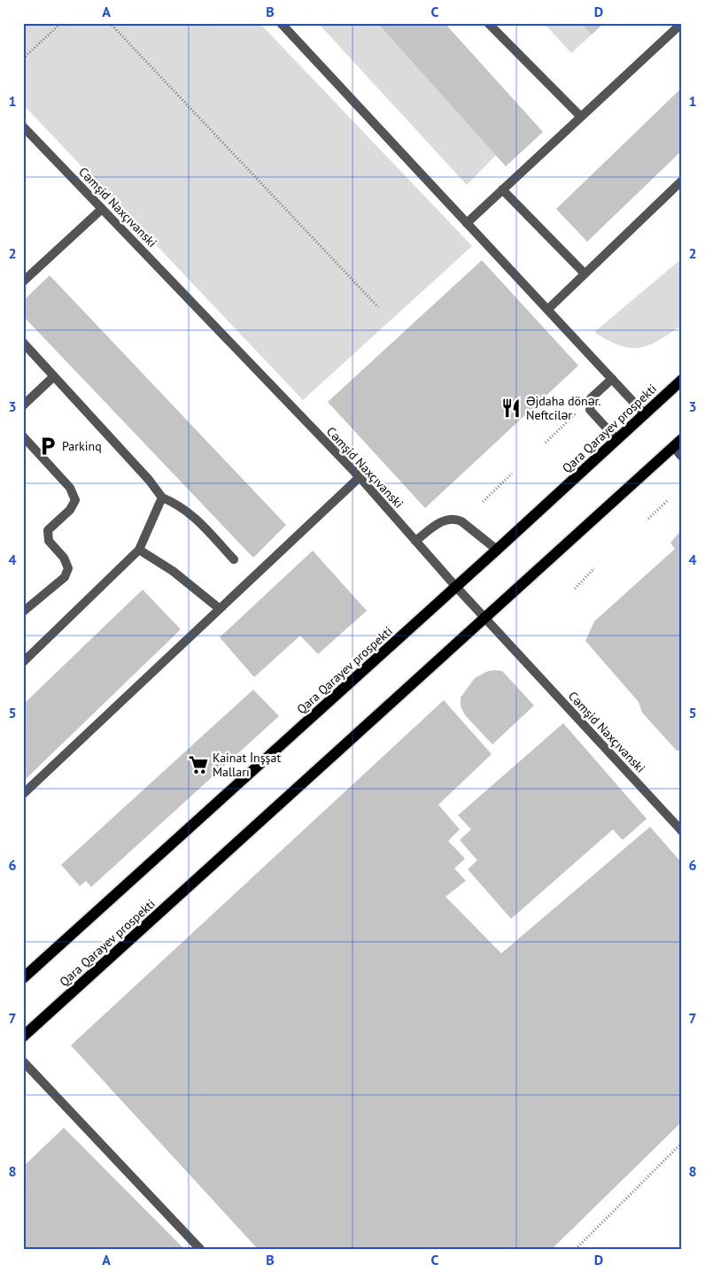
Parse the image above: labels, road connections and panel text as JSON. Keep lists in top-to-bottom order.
{
  "streets": {
    "main road": ["Qara Qarayev prospekti"],
    "street": ["Cəmşid Naxçıvanski"]
  },
  "crossings": [
    ["Cəmşid Naxçıvanski", "Qara Qarayev prospekti"]
  ],
  "places": {
    "restaurant": ["Əjdaha dönər. Neftcilər"],
    "parking": ["Parkinq"],
    "supermarket": ["Kainat İnşşat Malları"]
  },
  "grid": {
    "columns": [
      "A",
      "B",
      "C",
      "D"
    ],
    "rows": [
      "1",
      "2",
      "3",
      "4",
      "5",
      "6",
      "7",
      "8"
    ]
  }
}
